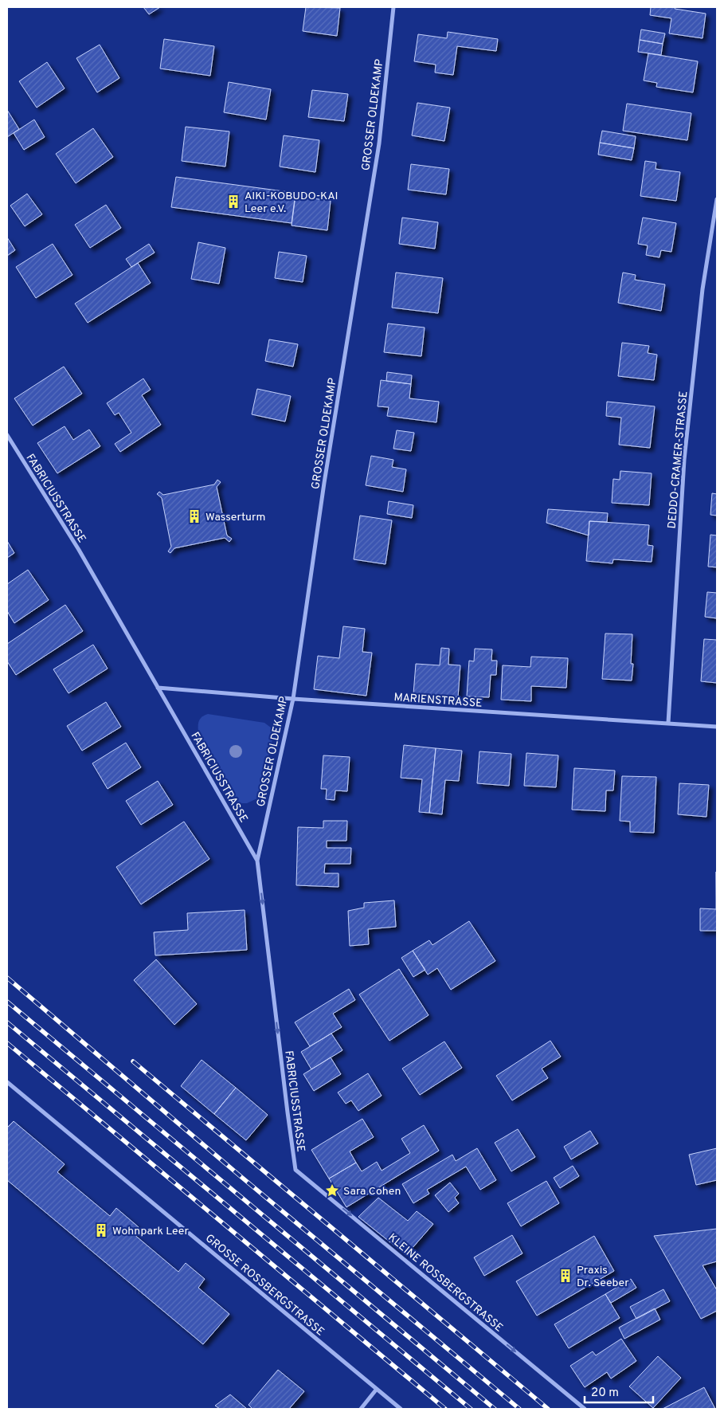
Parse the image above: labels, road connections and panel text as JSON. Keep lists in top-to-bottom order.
{
  "streets": {
    "street": [
      "GROSSER OLDEKAMP",
      "DEDDO-CRAMER-STRASSE",
      "FABRICIUSSTRASSE",
      "MARIENSTRASSE",
      "KLEINE ROSSBERGSTRASSE",
      "GROSSE ROSSBERGSTRASSE"
    ]
  },
  "crossings": [
    ["GROSSER OLDEKAMP", "FABRICIUSSTRASSE"],
    ["GROSSER OLDEKAMP", "MARIENSTRASSE"],
    ["DEDDO-CRAMER-STRASSE", "MARIENSTRASSE"],
    ["FABRICIUSSTRASSE", "MARIENSTRASSE"],
    ["FABRICIUSSTRASSE", "KLEINE ROSSBERGSTRASSE"]
  ],
  "one_way": ["FABRICIUSSTRASSE", "KLEINE ROSSBERGSTRASSE"],
  "places": {
    "building": [
      "AIKI-KOBUDO-KAI Leer e.V.",
      "Wasserturm",
      "Wohnpark Leer",
      "Praxis Dr. Seeber"
    ],
    "place": ["Sara Cohen"]
  },
  "scale_bar": "20 m"
}
